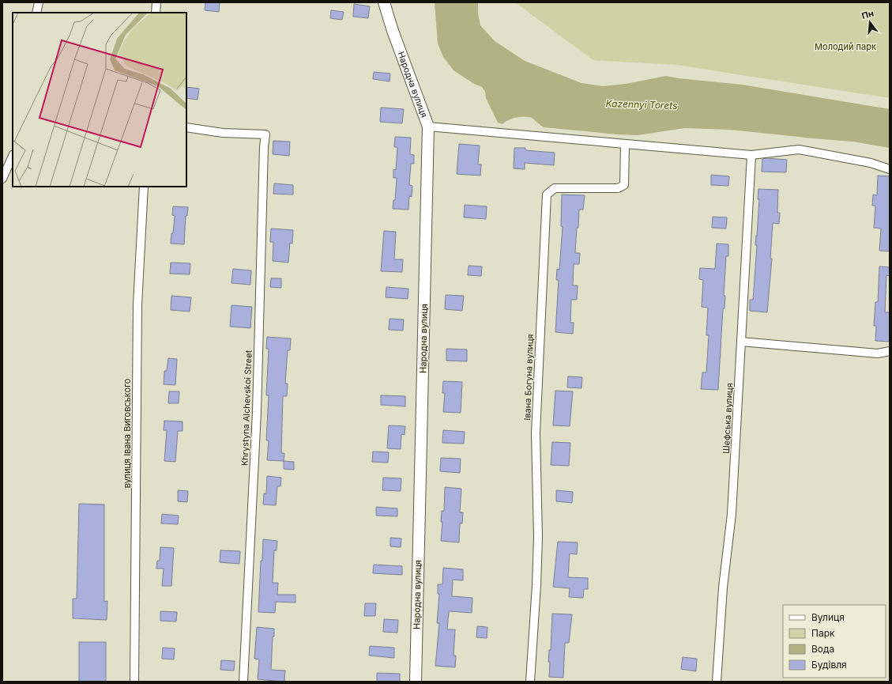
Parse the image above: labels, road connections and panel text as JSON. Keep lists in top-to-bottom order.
{
  "streets": {
    "street": [
      "Народна вулиця",
      "Івана Богуна вулиця",
      "Khrystyna Alchevskoi Street",
      "Шефська вулиця",
      "вулиця Івана Виговського"
    ]
  },
  "water": ["Kazennyi Torets"],
  "parks": ["Молодий парк"],
  "legend": [
    "Вулиця",
    "Парк",
    "Вода",
    "Будівля"
  ],
  "north": "top"
}
